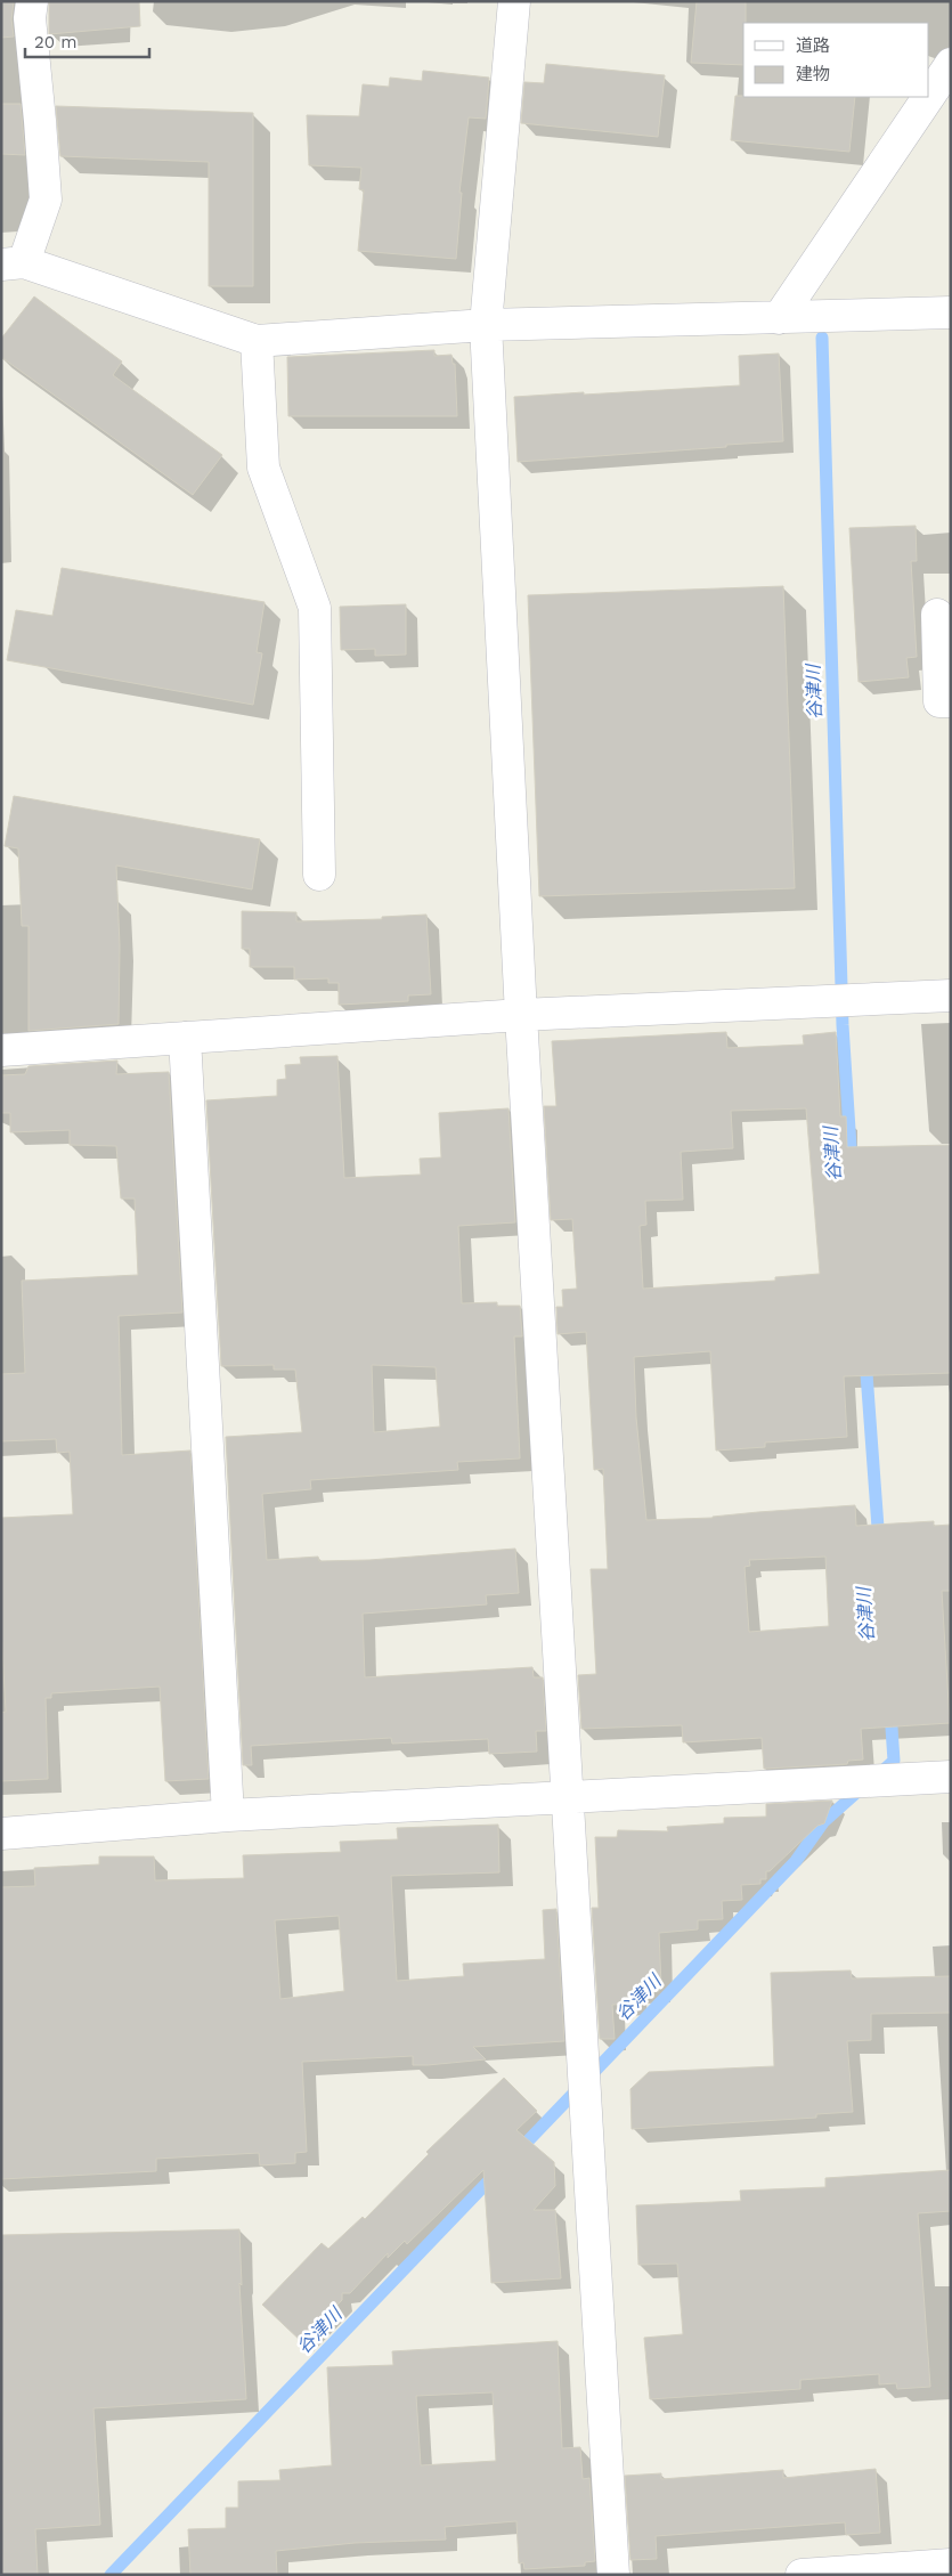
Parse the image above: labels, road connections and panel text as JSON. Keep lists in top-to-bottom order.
{
  "water": ["谷津川"],
  "legend": ["道路", "建物"],
  "scale_bar": "20 m"
}
